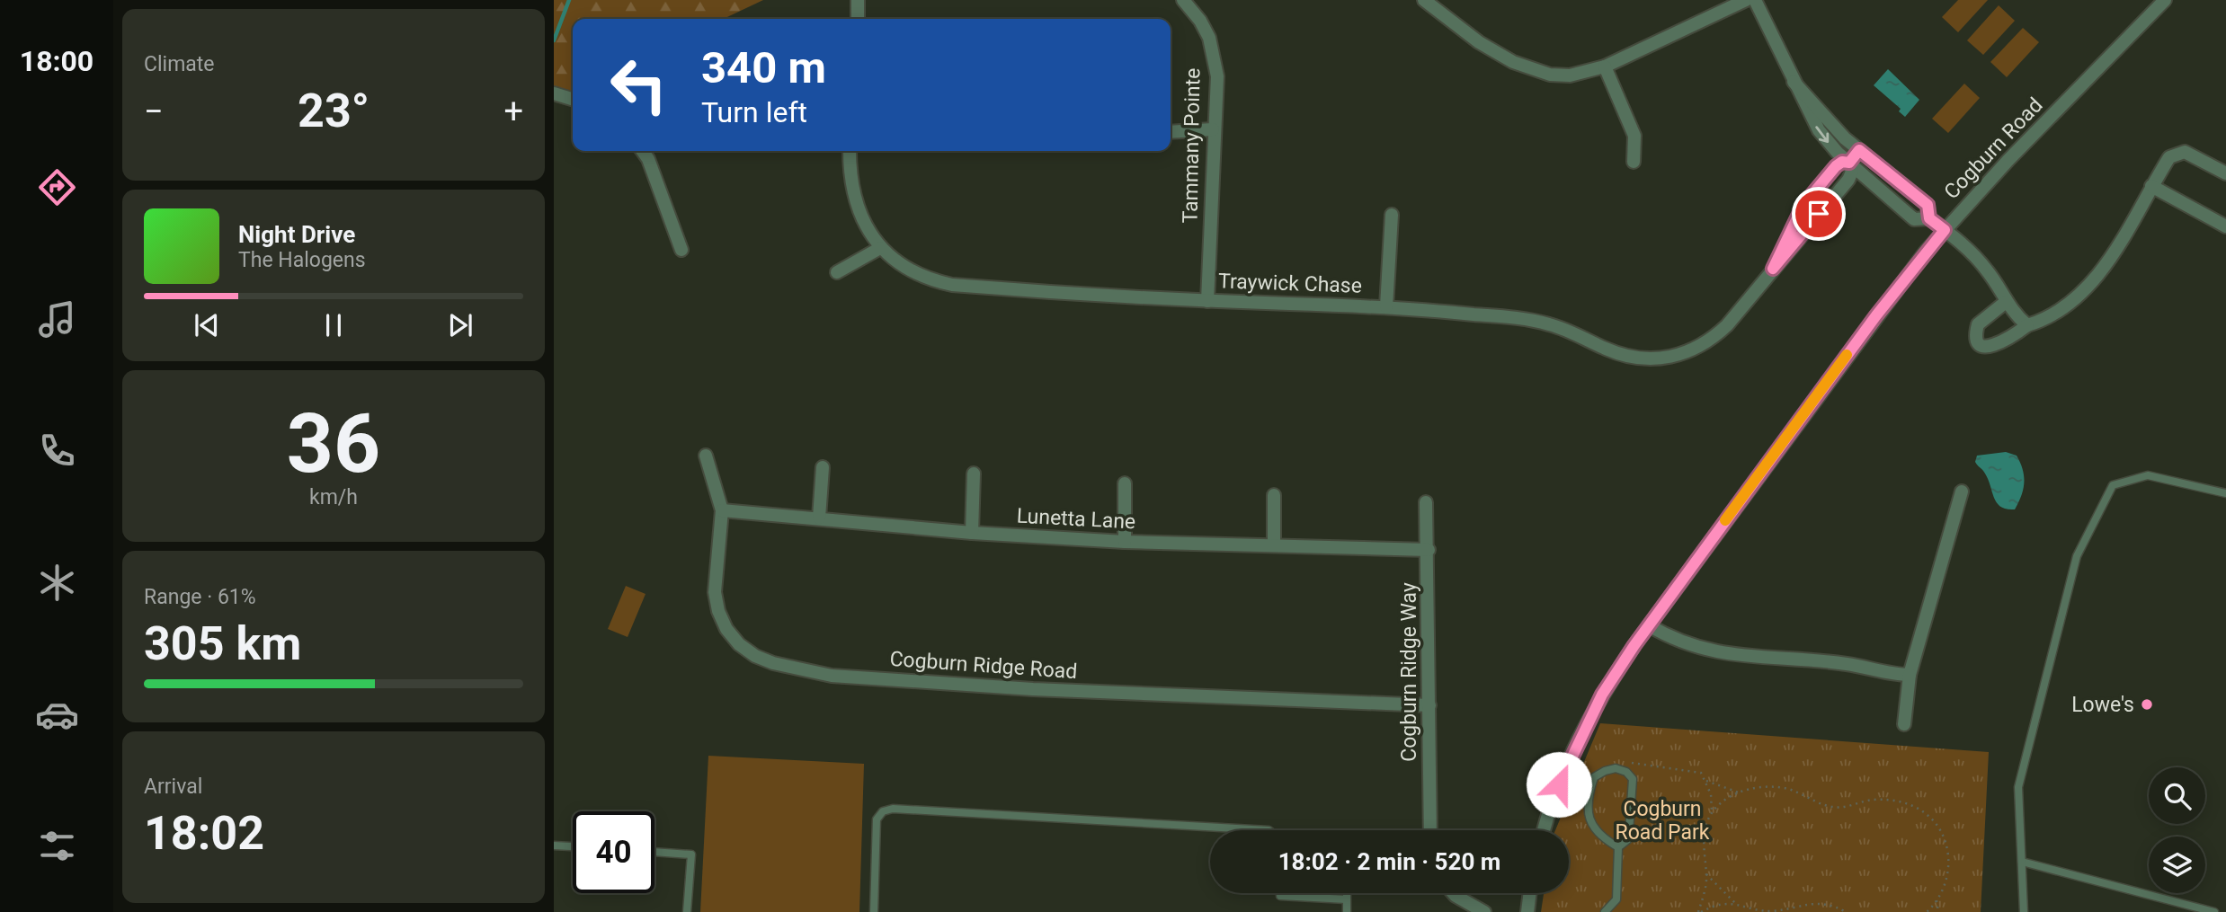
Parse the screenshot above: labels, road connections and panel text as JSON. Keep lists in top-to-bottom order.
{
  "streets": {
    "street": [
      "Tammany Pointe",
      "Cogburn Road",
      "Traywick Chase",
      "Lunetta Lane",
      "Cogburn Ridge Road",
      "Cogburn Ridge Way"
    ]
  },
  "crossings": [
    ["Tammany Pointe", "Traywick Chase"],
    ["Lunetta Lane", "Cogburn Ridge Road"],
    ["Lunetta Lane", "Cogburn Ridge Way"],
    ["Cogburn Ridge Road", "Cogburn Ridge Way"]
  ],
  "parks": ["Cogburn Road Park"],
  "places": ["Lowe's"],
  "page": {
    "tabs": "18:00",
    "tile": [
      "Climate",
      ["36", "km/h"],
      ["Range · 61%", "305 km"],
      ["Arrival", "18:02"]
    ],
    "turn": ["340 m", "Turn left"],
    "heat": ["−", "23°", "+"],
    "song": ["Night Drive", "The Halogens"],
    "limit": "40",
    "trip": "18:02 · 2 min · 520 m"
  }
}
